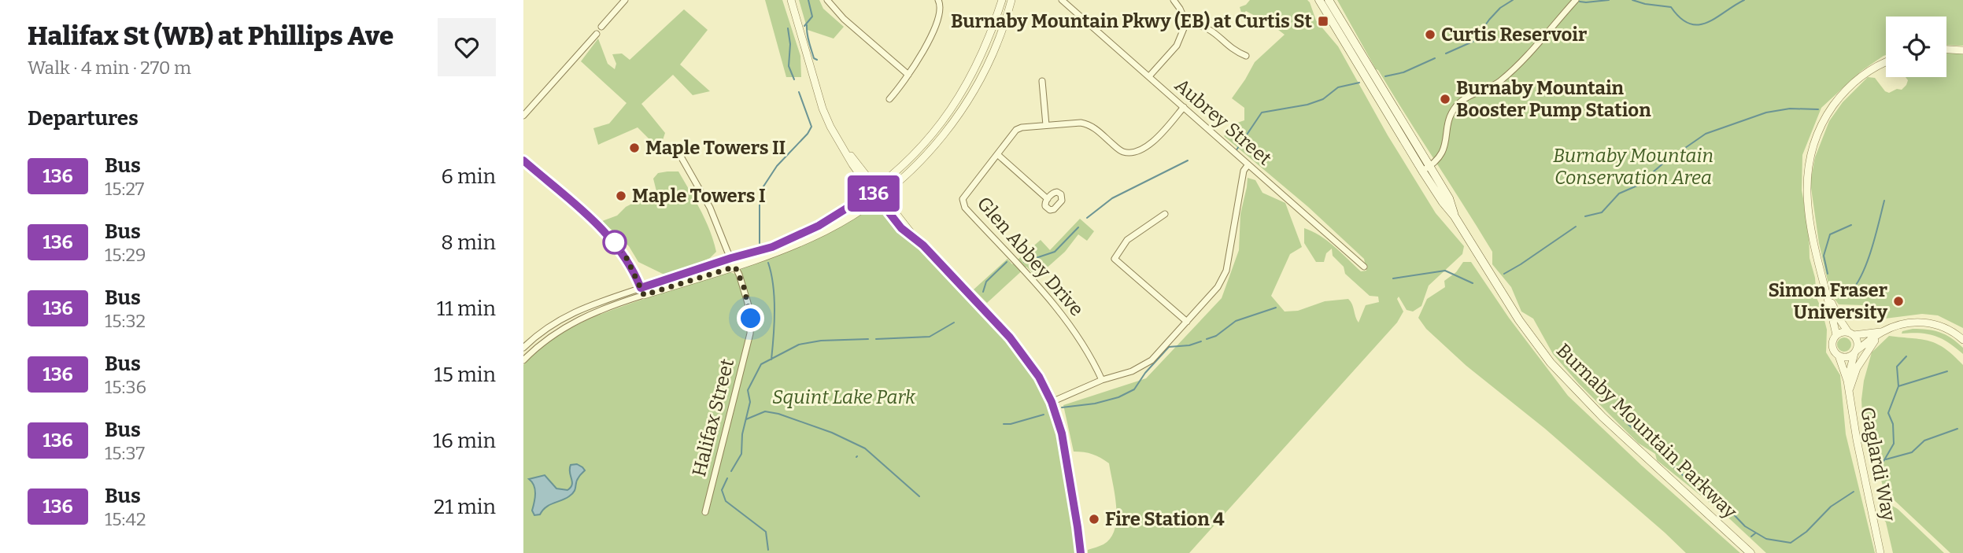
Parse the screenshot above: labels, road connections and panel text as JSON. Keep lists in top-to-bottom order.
{
  "streets": {
    "main road": ["Burnaby Mountain Parkway"],
    "street": [
      "Aubrey Street",
      "Glen Abbey Drive",
      "Halifax Street",
      "Gaglardi Way"
    ]
  },
  "crossings": [
    ["Aubrey Street", "Glen Abbey Drive"]
  ],
  "parks": ["Burnaby Mountain Conservation Area", "Squint Lake Park"],
  "places": {
    "transit": ["Burnaby Mountain Pkwy (EB) at Curtis St"],
    "other": [
      "Curtis Reservoir",
      "Burnaby Mountain Booster Pump Station",
      "Maple Towers II",
      "Maple Towers I",
      "Simon Fraser University",
      "Fire Station 4"
    ]
  },
  "lines": ["bus line 136"],
  "page": {
    "heading": [
      ["Halifax St (WB) at Phillips Ave", "Walk · 4 min · 270 m"],
      "Departures"
    ],
    "on_map": "136",
    "list": [
      {
        "mark": "136",
        "name": "Bus",
        "note": "15:27",
        "value": "6 min"
      },
      {
        "mark": "136",
        "name": "Bus",
        "note": "15:29",
        "value": "8 min"
      },
      {
        "mark": "136",
        "name": "Bus",
        "note": "15:32",
        "value": "11 min"
      },
      {
        "mark": "136",
        "name": "Bus",
        "note": "15:36",
        "value": "15 min"
      },
      {
        "mark": "136",
        "name": "Bus",
        "note": "15:37",
        "value": "16 min"
      },
      {
        "mark": "136",
        "name": "Bus",
        "note": "15:42",
        "value": "21 min"
      }
    ]
  }
}
